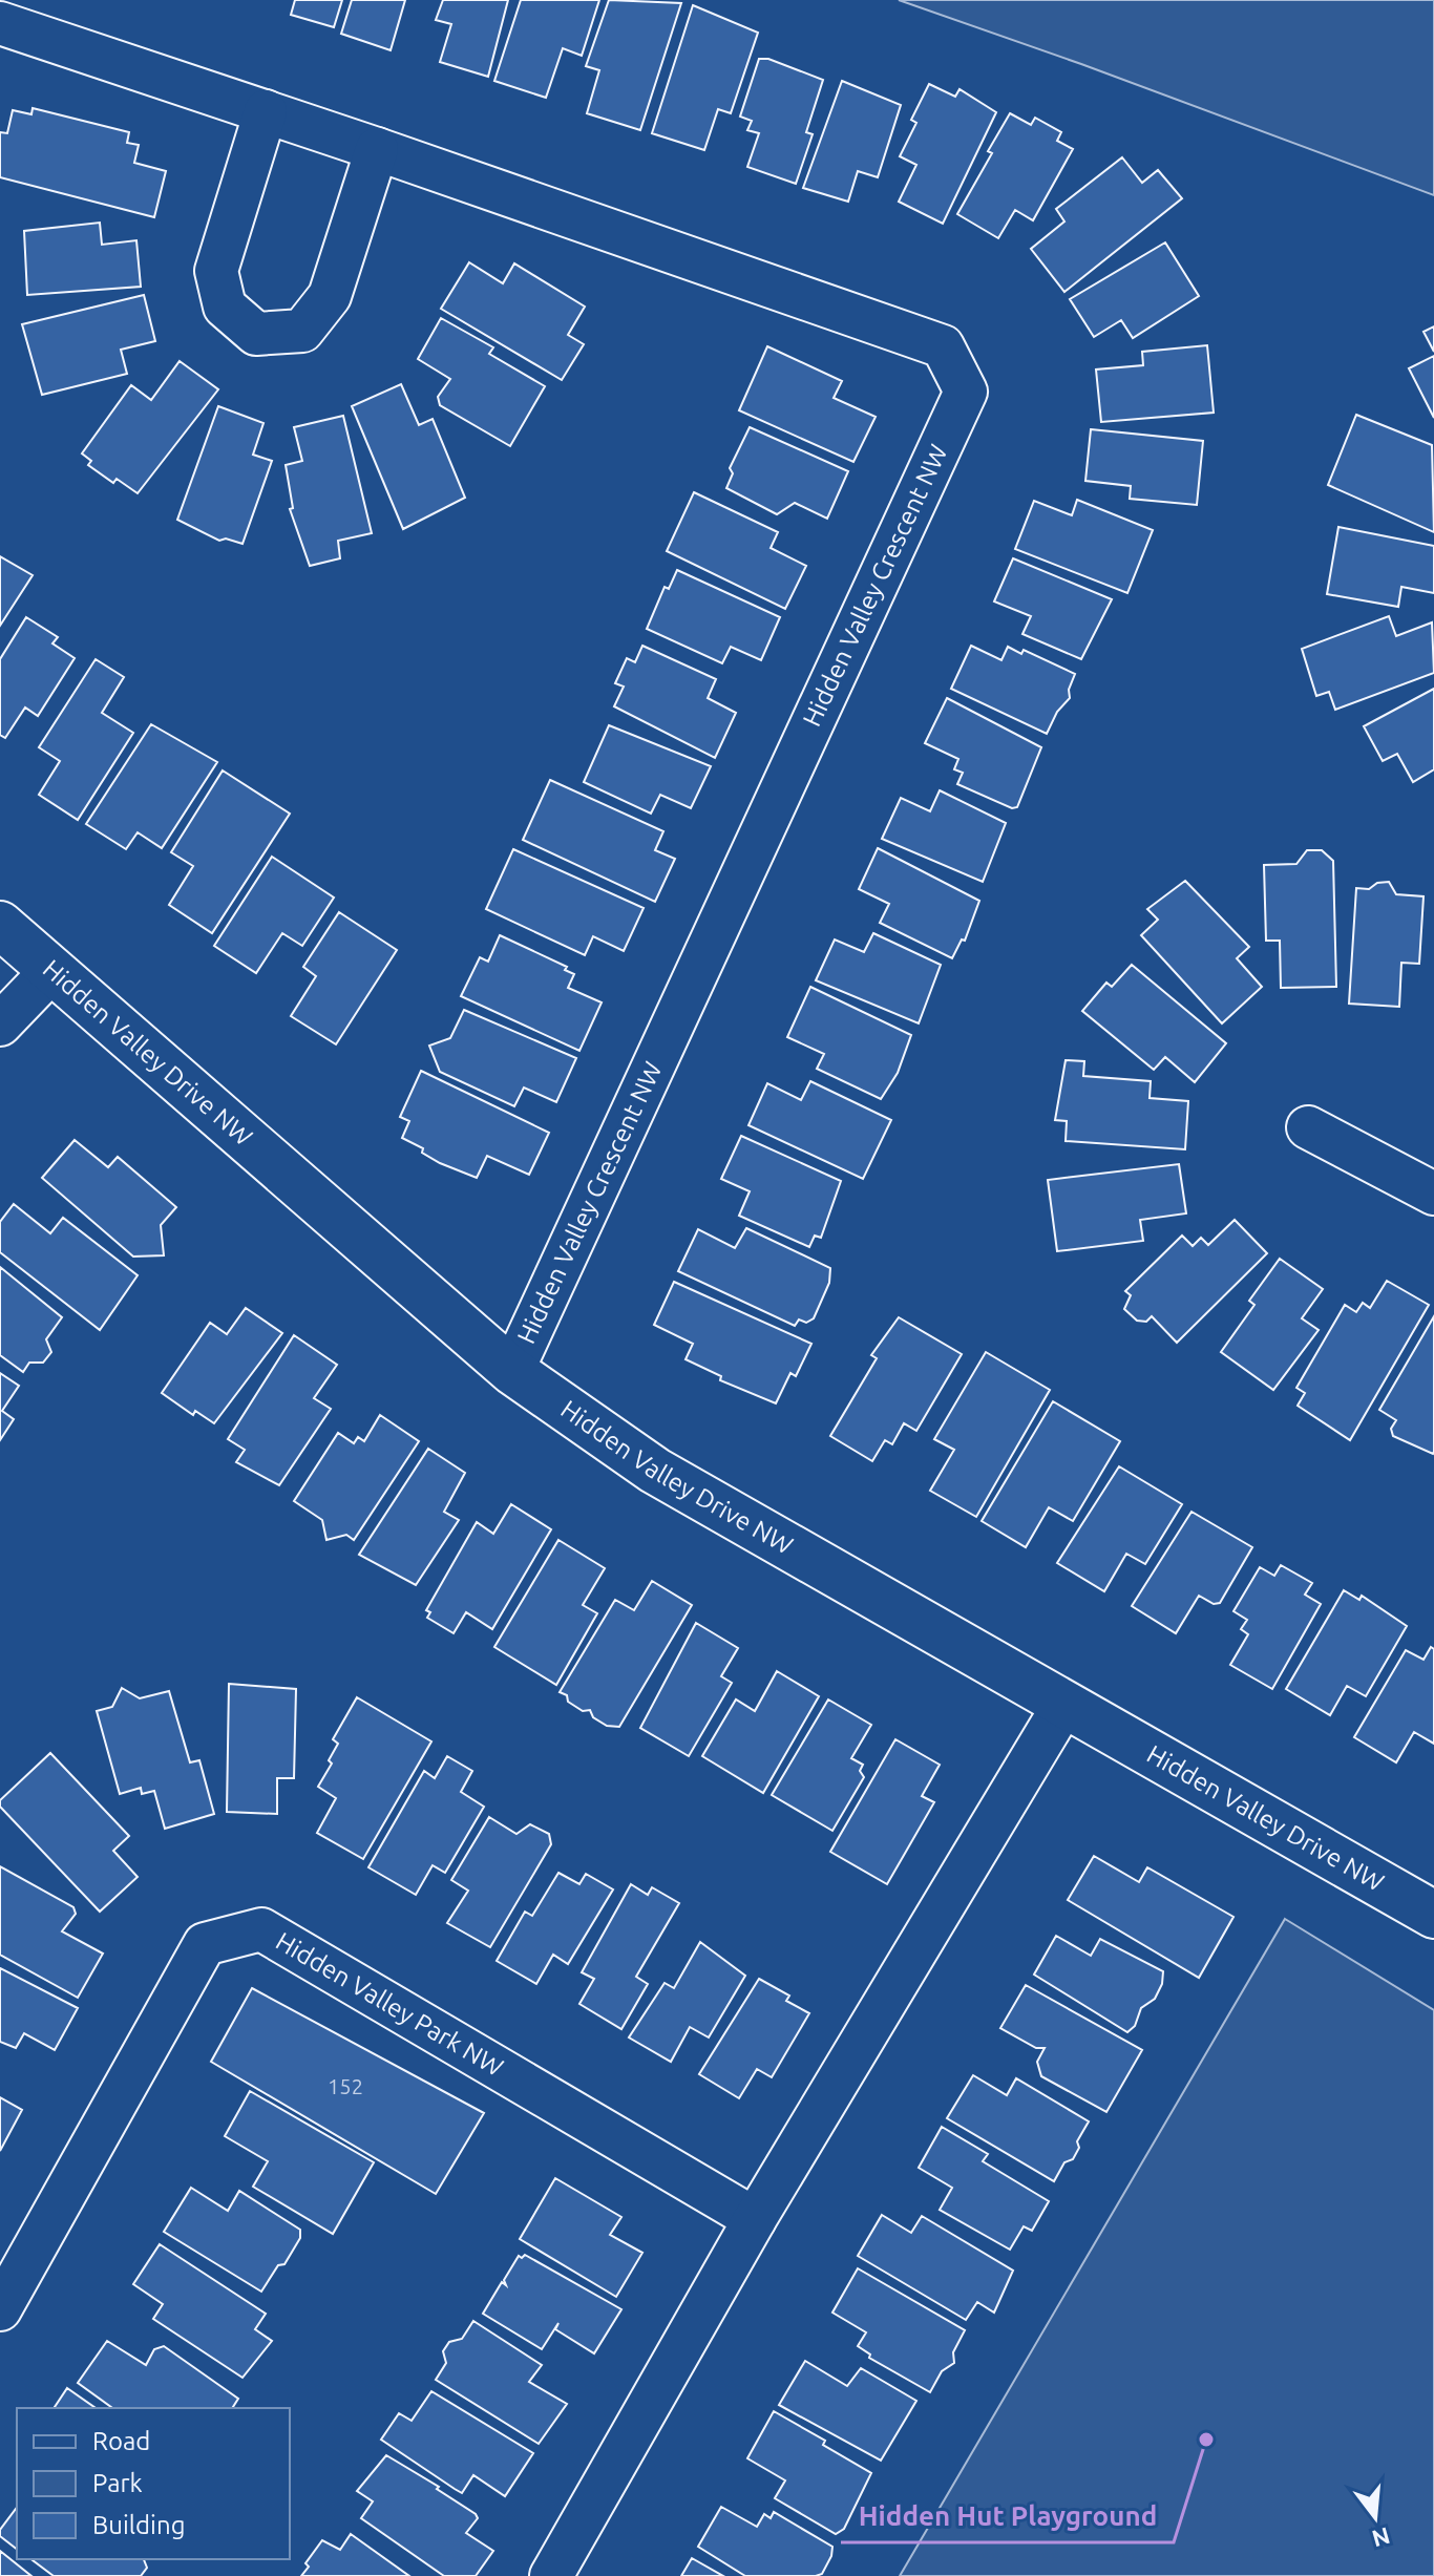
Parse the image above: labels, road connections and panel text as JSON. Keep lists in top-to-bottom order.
{
  "streets": {
    "street": ["Hidden Valley Crescent NW", "Hidden Valley Drive NW", "Hidden Valley Park NW"]
  },
  "crossings": [
    ["Hidden Valley Crescent NW", "Hidden Valley Drive NW"]
  ],
  "places": ["Hidden Hut Playground"],
  "house_numbers": ["152"],
  "legend": ["Road", "Park", "Building"],
  "north": "bottom"
}
